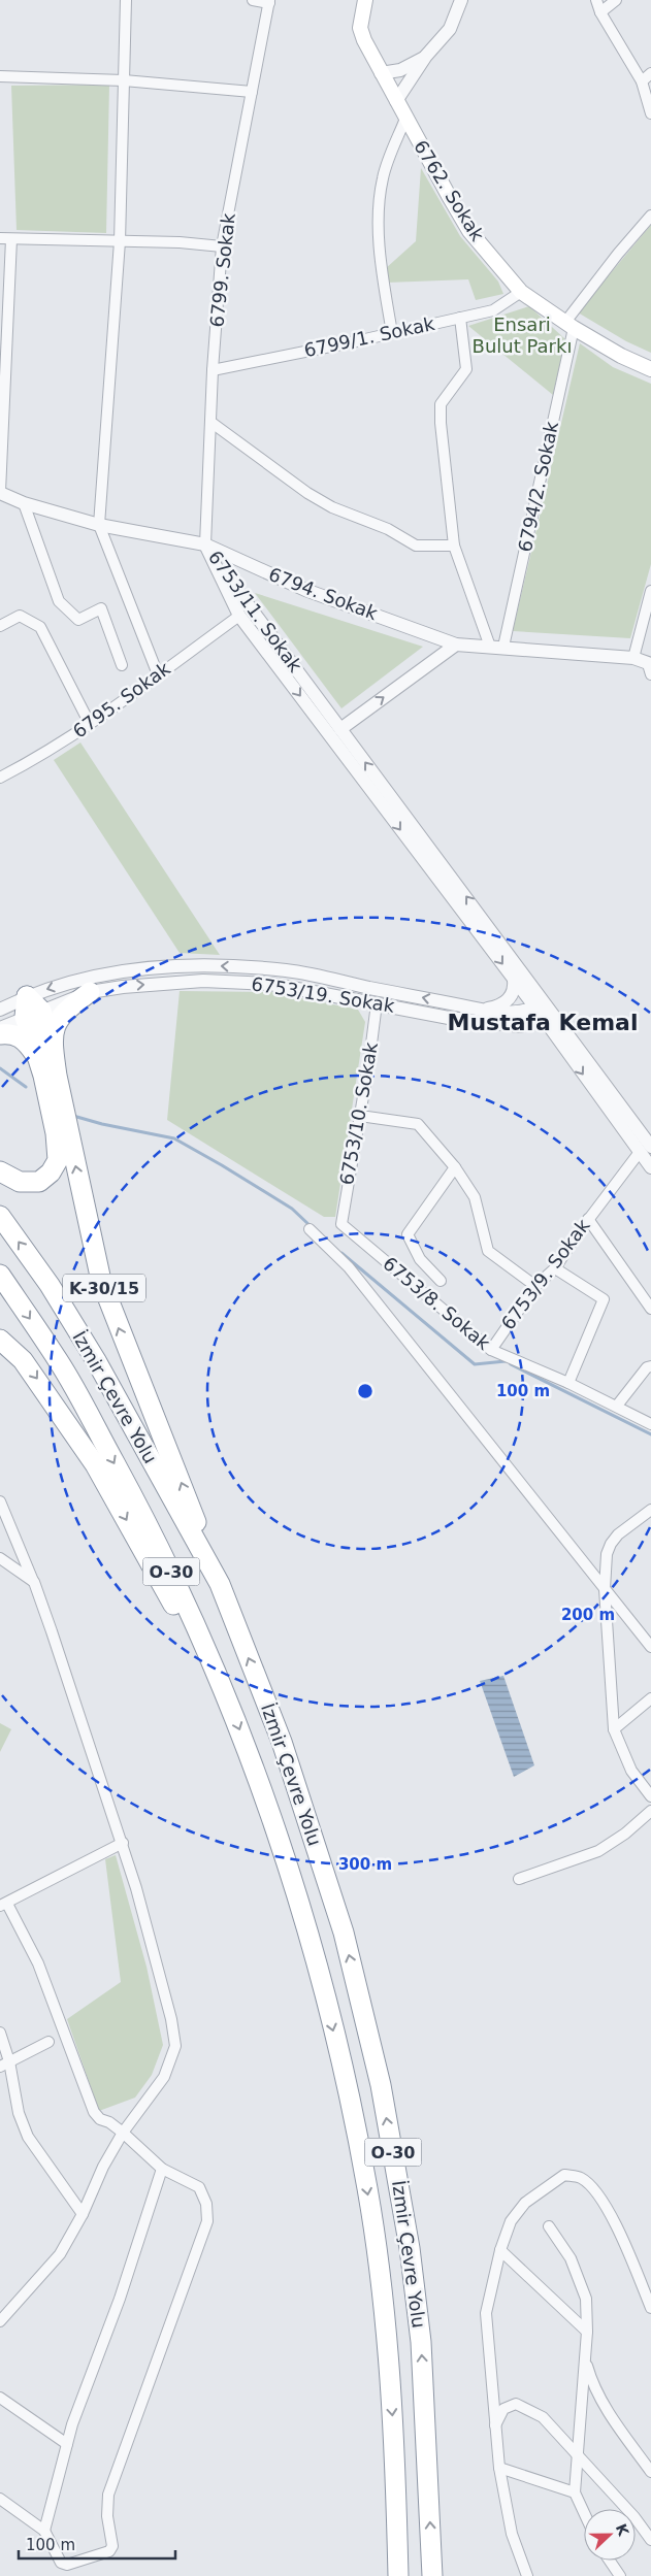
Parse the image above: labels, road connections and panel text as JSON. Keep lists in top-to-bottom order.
{
  "streets": {
    "highway": ["K-30/15", "İzmir Çevre Yolu", "O-30"],
    "main road": ["6762. Sokak"],
    "street": [
      "6799. Sokak",
      "6799/1. Sokak",
      "6794/2. Sokak",
      "6794. Sokak",
      "6753/11. Sokak",
      "6795. Sokak",
      "6753/19. Sokak",
      "6753/10. Sokak",
      "6753/9. Sokak",
      "6753/8. Sokak"
    ]
  },
  "crossings": [
    ["6762. Sokak", "6799/1. Sokak"],
    ["6762. Sokak", "6794/2. Sokak"],
    ["6799. Sokak", "6799/1. Sokak"],
    ["6799. Sokak", "6794. Sokak"],
    ["6799. Sokak", "6753/11. Sokak"],
    ["6794/2. Sokak", "6794. Sokak"],
    ["6794. Sokak", "6753/11. Sokak"],
    ["6753/11. Sokak", "6795. Sokak"],
    ["6753/11. Sokak", "6753/19. Sokak"],
    ["6753/11. Sokak", "6753/9. Sokak"],
    ["6753/19. Sokak", "6753/10. Sokak"],
    ["6753/19. Sokak", "K-30/15"],
    ["6753/10. Sokak", "6753/8. Sokak"],
    ["6753/9. Sokak", "6753/8. Sokak"],
    ["K-30/15", "İzmir Çevre Yolu"]
  ],
  "districts": ["Mustafa Kemal"],
  "parks": ["Ensari Bulut Parkı"],
  "scale_bar": "100 m",
  "north": "right",
  "rings": ["100 m", "200 m", "300 m"]
}
